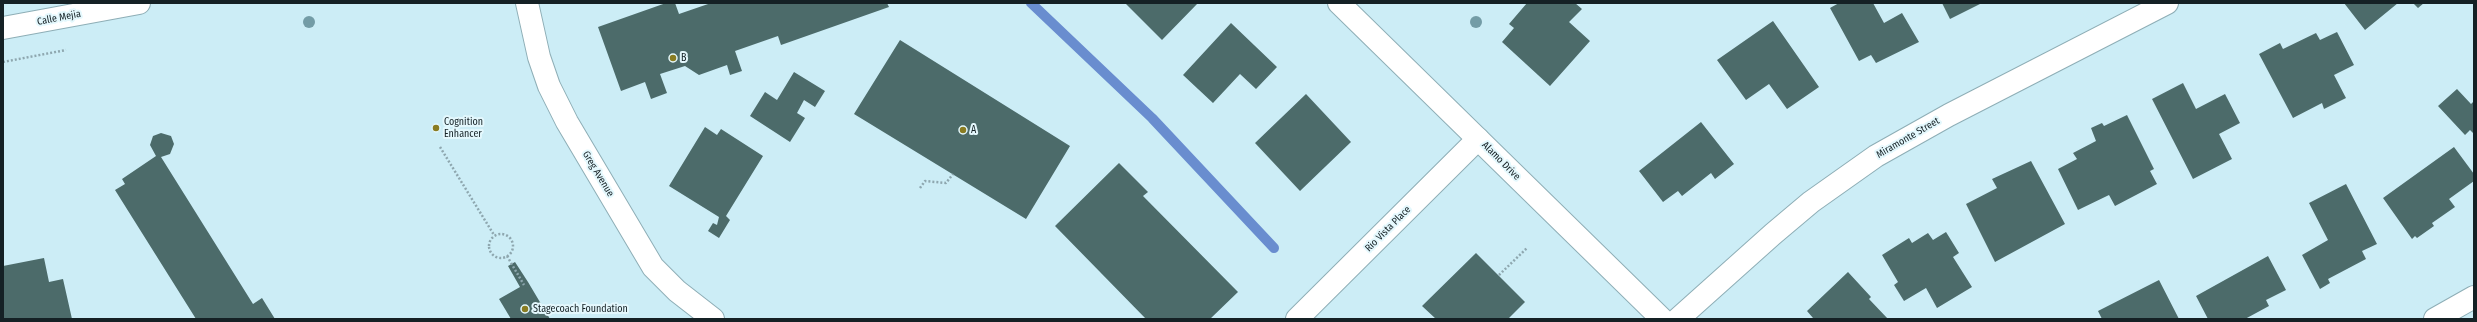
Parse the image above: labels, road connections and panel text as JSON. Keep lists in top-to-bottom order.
{
  "streets": {
    "street": [
      "Calle Mejia",
      "Miramonte Street",
      "Alamo Drive",
      "Greg Avenue",
      "Rio Vista Place"
    ]
  },
  "crossings": [
    ["Alamo Drive", "Rio Vista Place"]
  ],
  "places": [
    "B",
    "Cognition Enhancer",
    "A",
    "Stagecoach Foundation"
  ]
}
